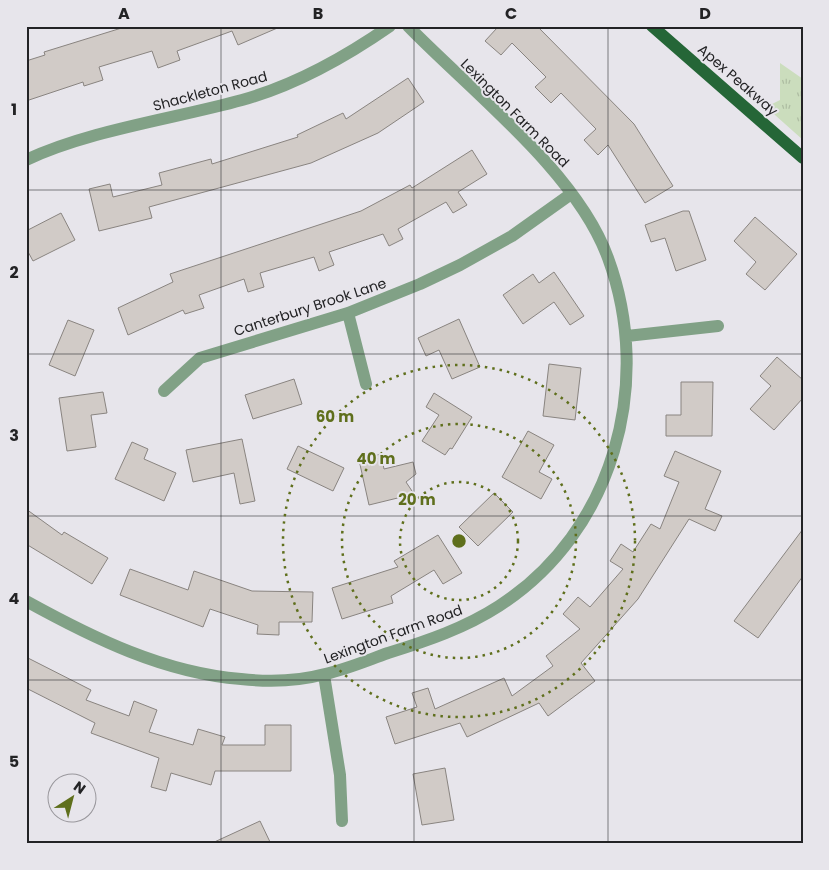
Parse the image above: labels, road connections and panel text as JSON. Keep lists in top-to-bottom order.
{
  "streets": {
    "main road": ["Apex Peakway"],
    "street": ["Shackleton Road", "Lexington Farm Road", "Canterbury Brook Lane"]
  },
  "crossings": [
    ["Lexington Farm Road", "Canterbury Brook Lane"]
  ],
  "north": "top right",
  "grid": {
    "columns": [
      "A",
      "B",
      "C",
      "D"
    ],
    "rows": [
      "1",
      "2",
      "3",
      "4",
      "5"
    ]
  },
  "rings": ["60 m", "40 m", "20 m"]
}
